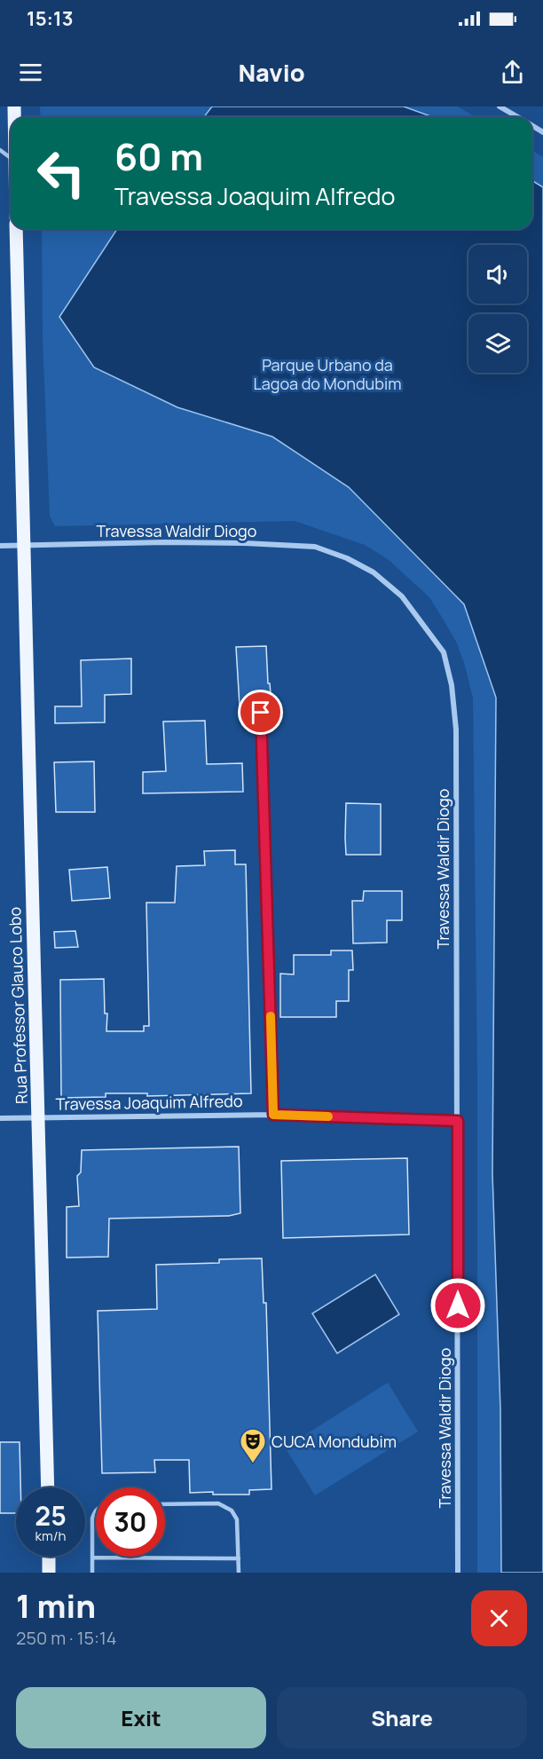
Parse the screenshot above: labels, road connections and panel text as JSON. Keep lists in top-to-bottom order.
{
  "streets": {
    "main road": ["Rua Professor Glauco Lobo"],
    "street": ["Travessa Waldir Diogo", "Travessa Joaquim Alfredo"]
  },
  "crossings": [
    ["Travessa Waldir Diogo", "Rua Professor Glauco Lobo"],
    ["Travessa Waldir Diogo", "Travessa Joaquim Alfredo"],
    ["Rua Professor Glauco Lobo", "Travessa Joaquim Alfredo"]
  ],
  "parks": ["Parque Urbano da Lagoa do Mondubim"],
  "places": {
    "theatre": ["CUCA Mondubim"]
  },
  "page": {
    "status": "15:13",
    "header": "Navio",
    "turn": ["60 m", "Travessa Joaquim Alfredo"],
    "speed": "25 km/h",
    "limit": "30",
    "heading": ["1 min", "250 m · 15:14"],
    "buttons": ["Exit", "Share"]
  }
}
